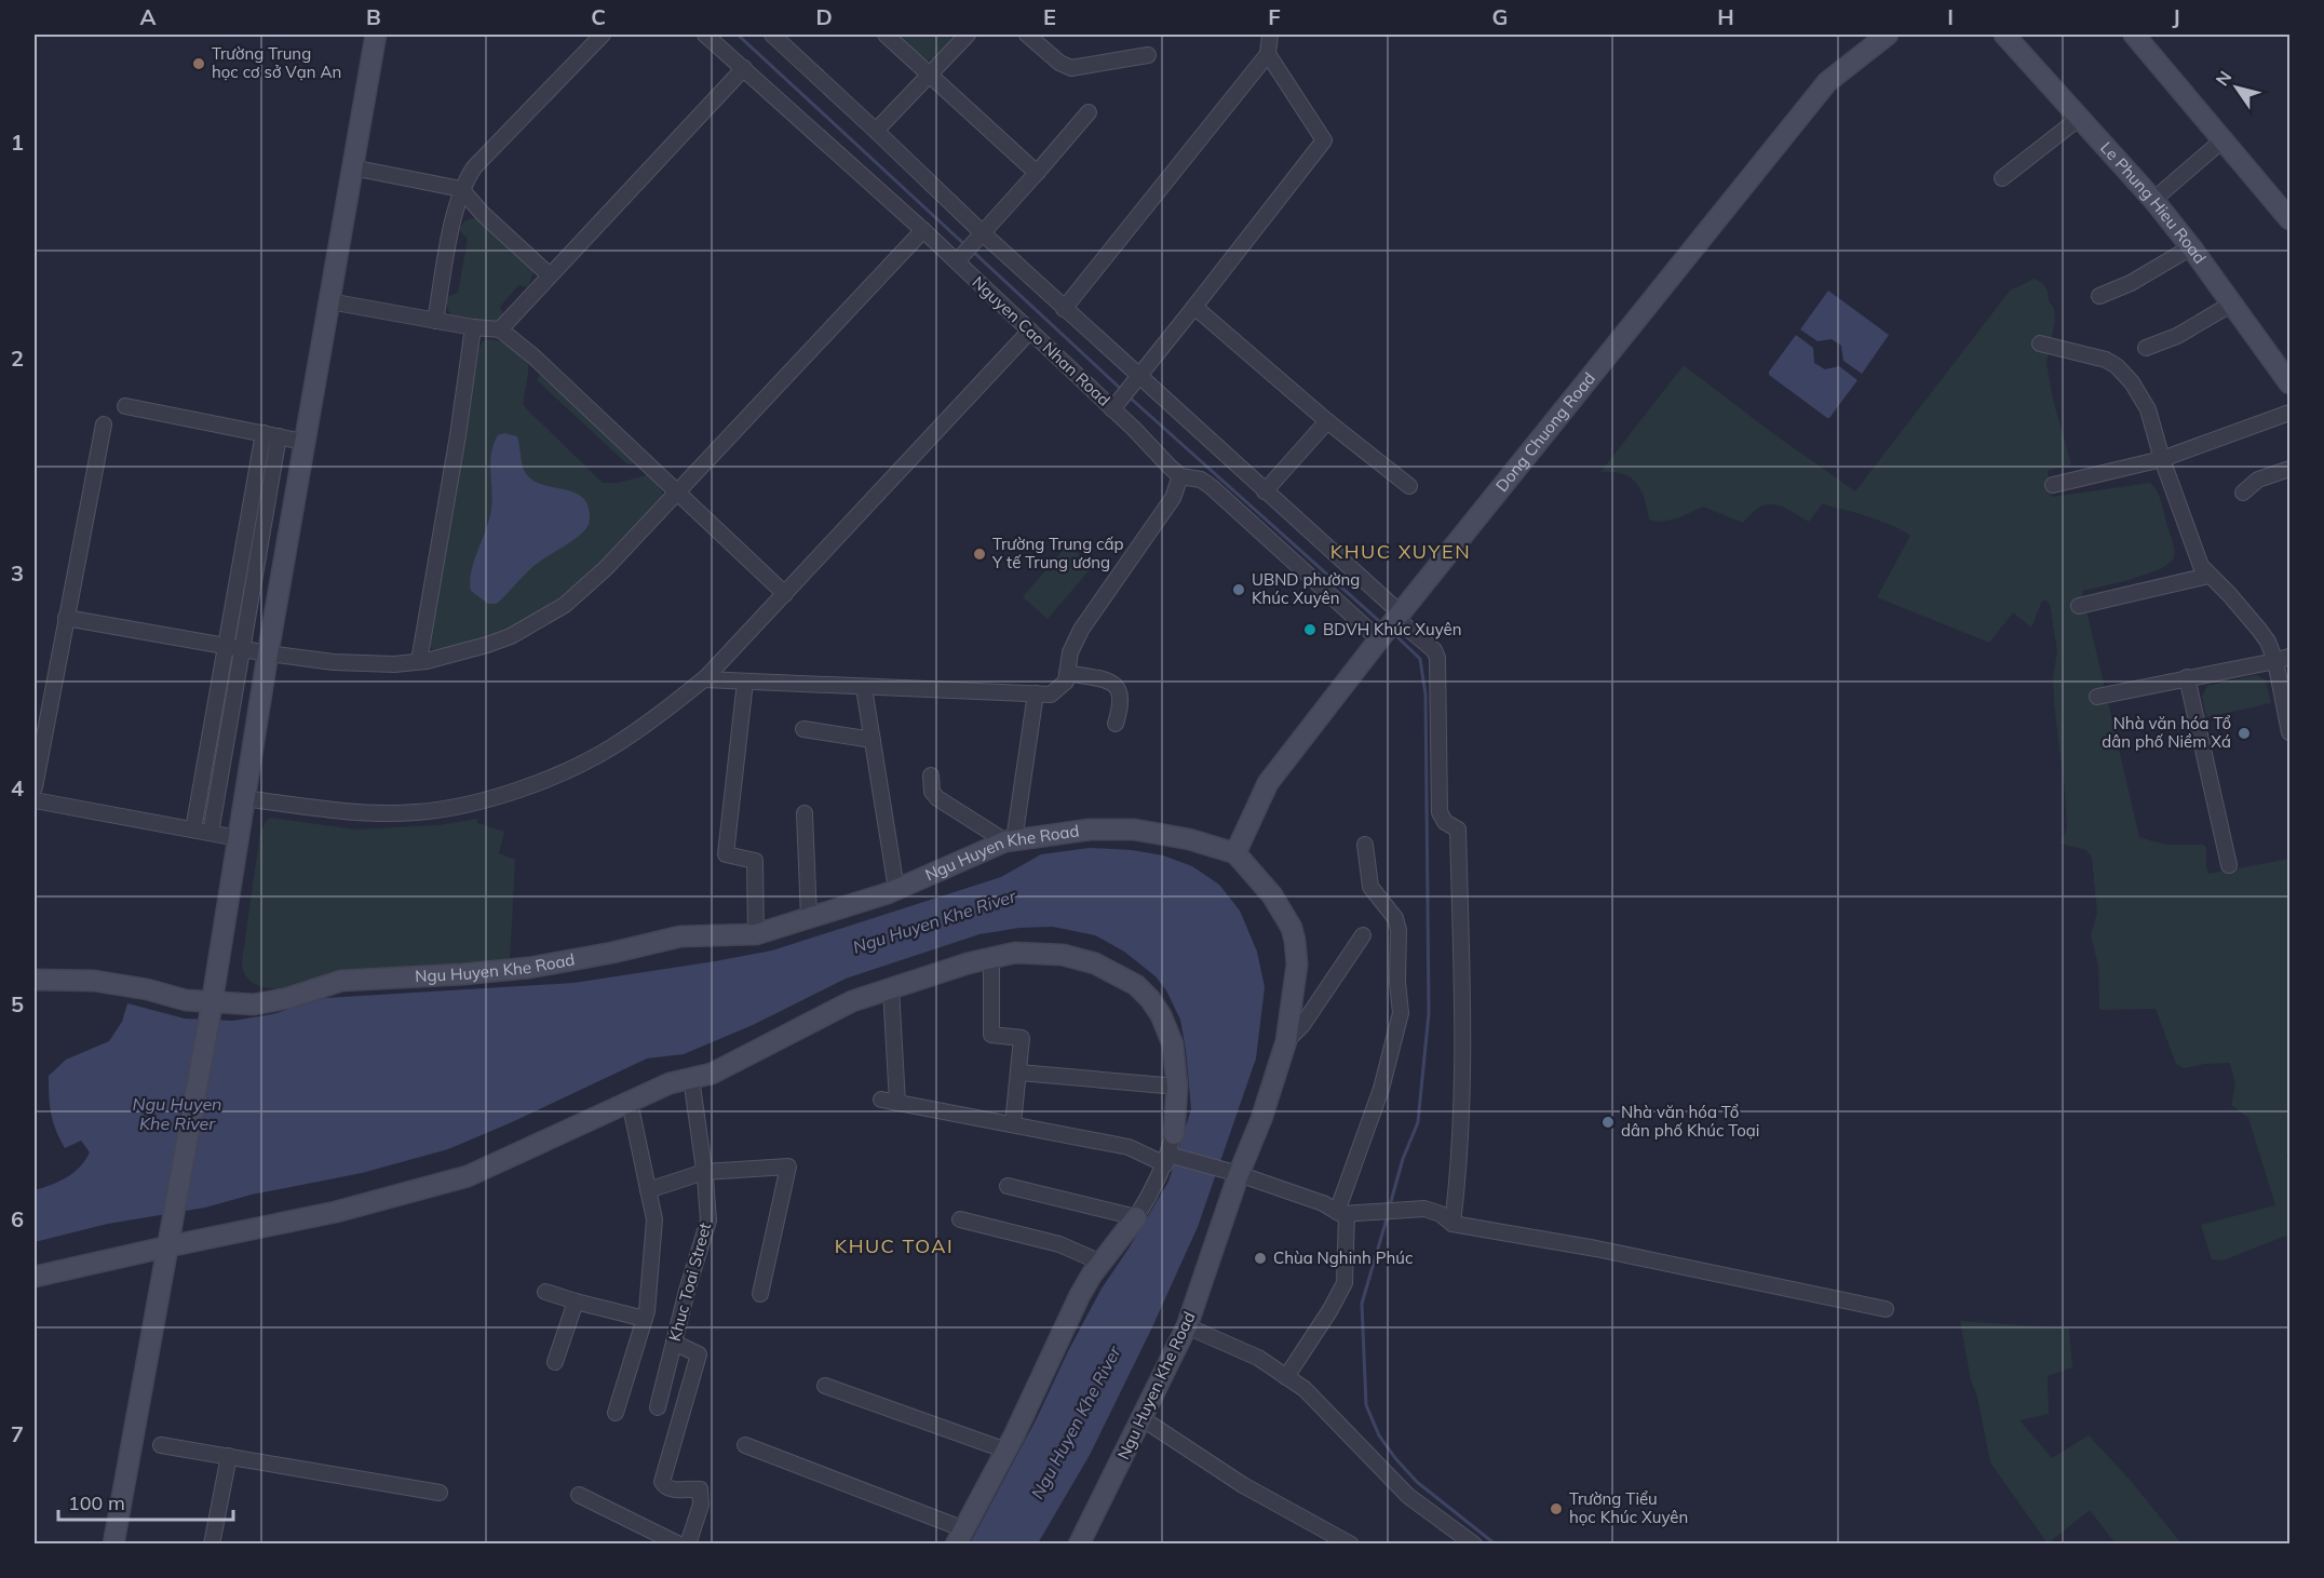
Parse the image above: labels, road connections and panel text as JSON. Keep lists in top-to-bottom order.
{
  "streets": {
    "street": [
      "Le Phung Hieu Road",
      "Nguyen Cao Nhan Road",
      "Dong Chuong Road",
      "Ngu Huyen Khe Road",
      "Khuc Toai Street"
    ]
  },
  "crossings": [
    ["Nguyen Cao Nhan Road", "Dong Chuong Road"],
    ["Dong Chuong Road", "Ngu Huyen Khe Road"]
  ],
  "districts": ["KHUC XUYEN", "KHUC TOAI"],
  "water": ["Ngu Huyen Khe River"],
  "places": [
    "Trường Trung học cơ sở Vạn An",
    "Trường Trung cấp Y tế Trung ương",
    "UBND phường Khúc Xuyên",
    "BDVH Khúc Xuyên",
    "Nhà văn hóa Tổ dân phố Niềm Xá",
    "Nhà văn hóa Tổ dân phố Khúc Toại",
    "Chùa Nghinh Phúc",
    "Trường Tiểu học Khúc Xuyên"
  ],
  "scale_bar": "100 m",
  "north": "top left",
  "grid": {
    "columns": [
      "A",
      "B",
      "C",
      "D",
      "E",
      "F",
      "G",
      "H",
      "I",
      "J"
    ],
    "rows": [
      "1",
      "2",
      "3",
      "4",
      "5",
      "6",
      "7"
    ]
  }
}
